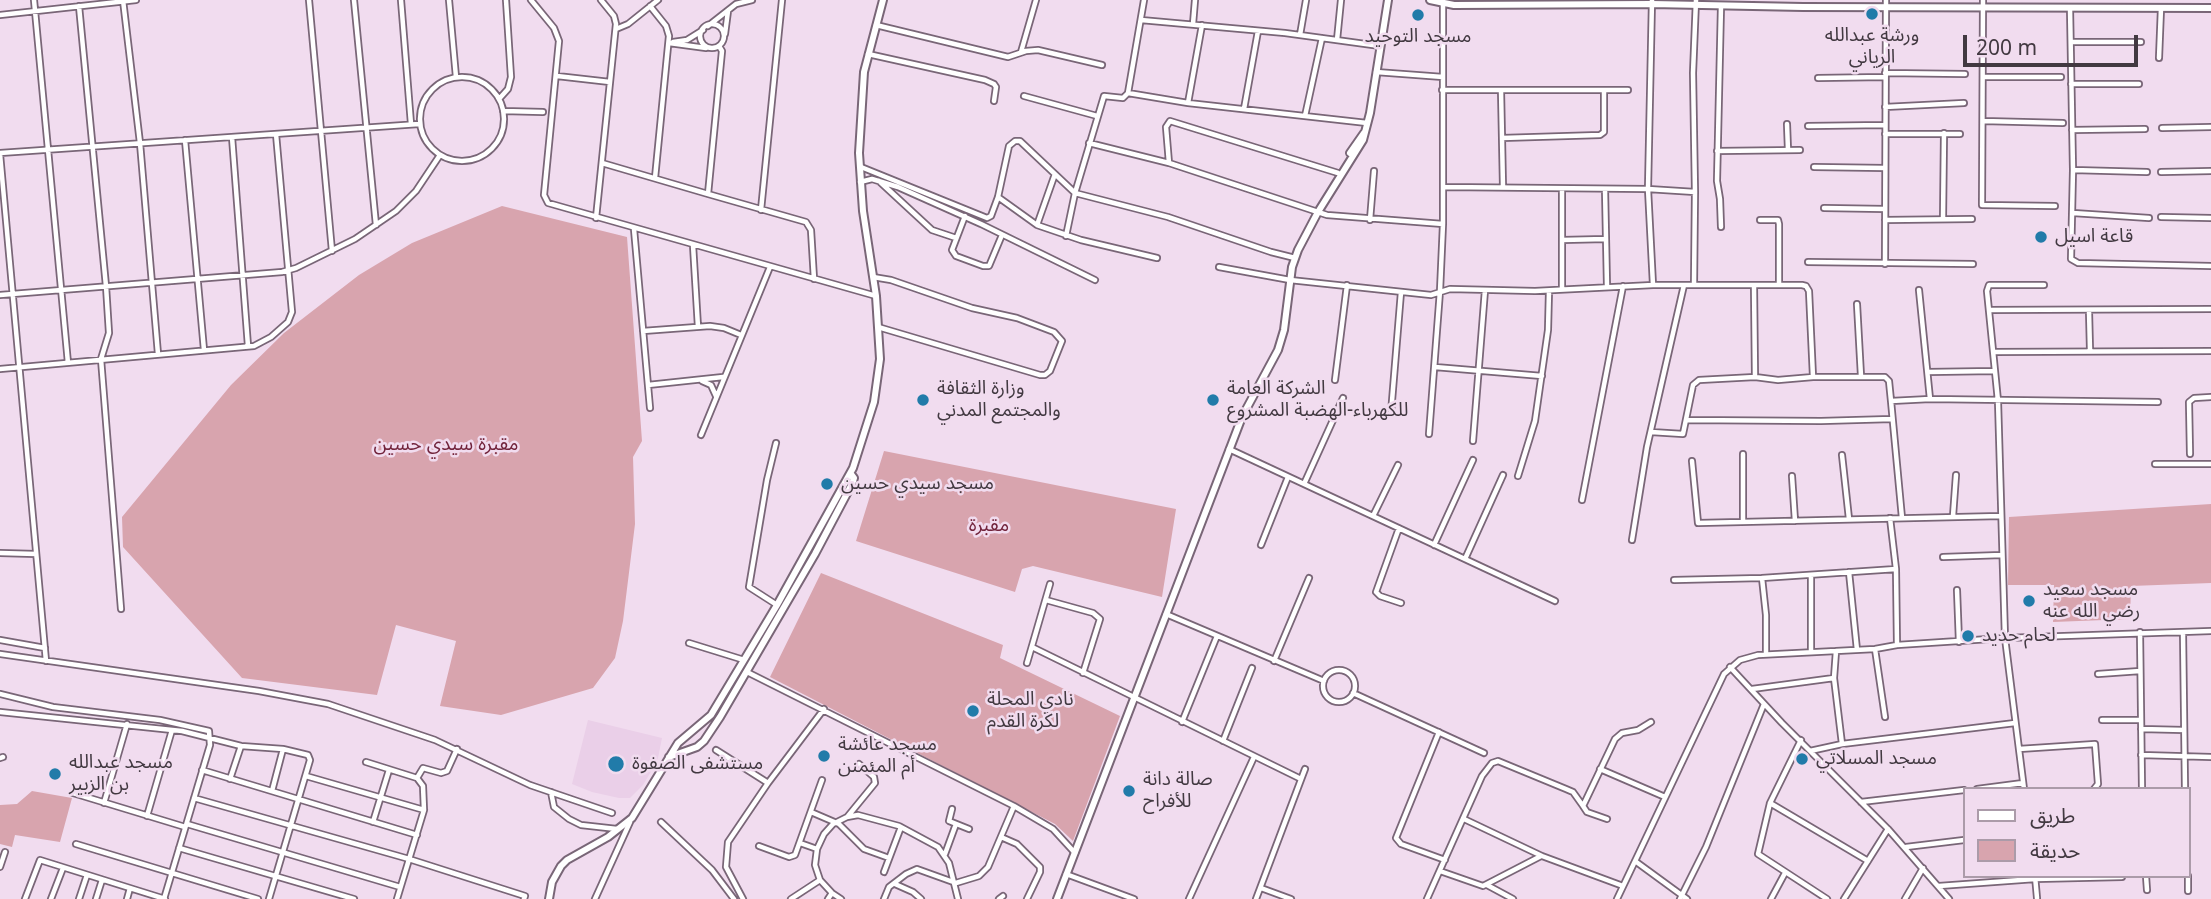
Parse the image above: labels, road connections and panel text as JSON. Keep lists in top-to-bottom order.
{
  "parks": ["مقبرة سيدي حسين", "مقبرة"],
  "places": [
    "ورشة عبدالله الرياني",
    "مسجد التوحيد",
    "قاعة اسيل",
    "وزارة الثقافة والمجتمع المدني",
    "الشركة العامة للكهرباء-الهضبة المشروع",
    "مسجد سيدي حسين",
    "مسجد سعيد رضي الله عنه",
    "لحام حديد",
    "نادي المحلة لكرة القدم",
    "مسجد عائشة أم المئمنن",
    "مسجد المسلاتي",
    "مستشفى الصفوة",
    "مسجد عبدالله بن الزبير",
    "صالة دانة للأفراح"
  ],
  "legend": ["طريق", "حديقة"],
  "scale_bar": "200 m"
}
